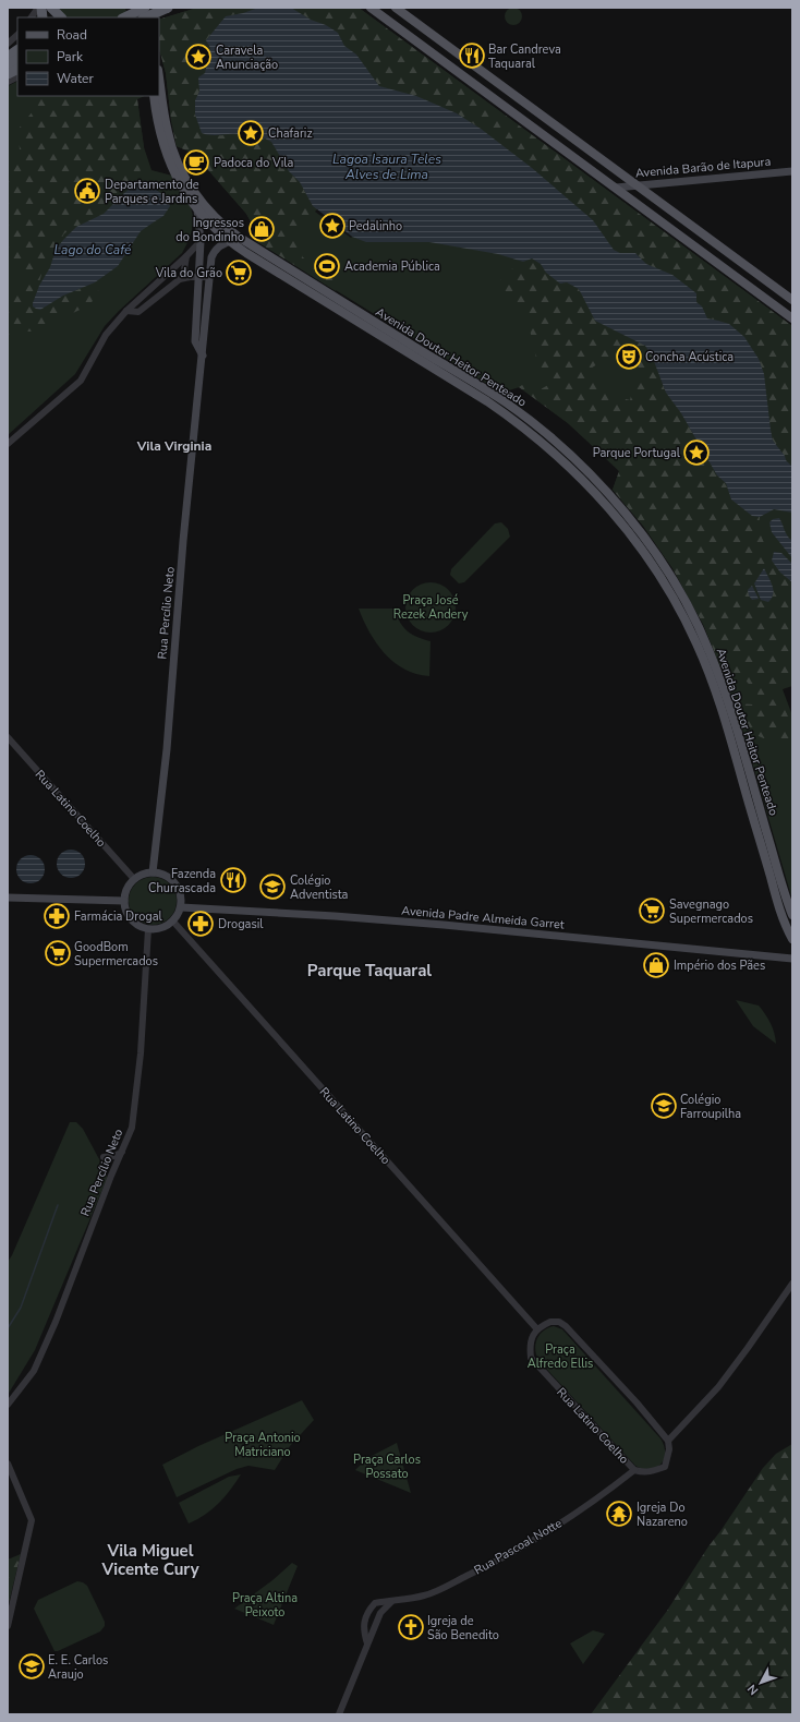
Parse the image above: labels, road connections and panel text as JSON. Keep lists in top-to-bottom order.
{
  "streets": {
    "main road": [
      "Avenida Barão de Itapura",
      "Avenida Doutor Heitor Penteado",
      "Rua Percílio Neto",
      "Avenida Padre Almeida Garret"
    ],
    "street": ["Rua Latino Coelho", "Rua Pascoal Notte"]
  },
  "crossings": [
    ["Avenida Doutor Heitor Penteado", "Rua Percílio Neto"],
    ["Rua Percílio Neto", "Rua Latino Coelho"],
    ["Rua Percílio Neto", "Avenida Padre Almeida Garret"],
    ["Rua Latino Coelho", "Avenida Padre Almeida Garret"],
    ["Rua Latino Coelho", "Rua Pascoal Notte"]
  ],
  "districts": ["Vila Virginia", "Parque Taquaral", "Vila Miguel Vicente Cury"],
  "water": ["Lagoa Isaura Teles Alves de Lima", "Lago do Café"],
  "parks": [
    "Praça José Rezek Andery",
    "Praça Alfredo Ellis",
    "Praça Antonio Matriciano",
    "Praça Carlos Possato",
    "Praça Altina Peixoto"
  ],
  "places": {
    "restaurant": ["Bar Candreva Taquaral", "Fazenda Churrascada"],
    "place": [
      "Caravela Anunciação",
      "Chafariz",
      "Pedalinho",
      "Parque Portugal"
    ],
    "cafe": ["Padoca do Vila"],
    "public building": ["Departamento de Parques e Jardins"],
    "shop": ["Ingressos do Bondinho", "Império dos Pães"],
    "sports": ["Academia Pública"],
    "supermarket": ["Vila do Grão", "Savegnago Supermercados", "GoodBom Supermercados"],
    "theatre": ["Concha Acústica"],
    "school or university": ["Colégio Adventista", "Colégio Farroupilha", "E. E. Carlos Araujo"],
    "pharmacy": ["Farmácia Drogal", "Drogasil"],
    "temple": ["Igreja Do Nazareno"],
    "church": ["Igreja de São Benedito"]
  },
  "legend": ["Road", "Park", "Water"],
  "north": "bottom left"
}
